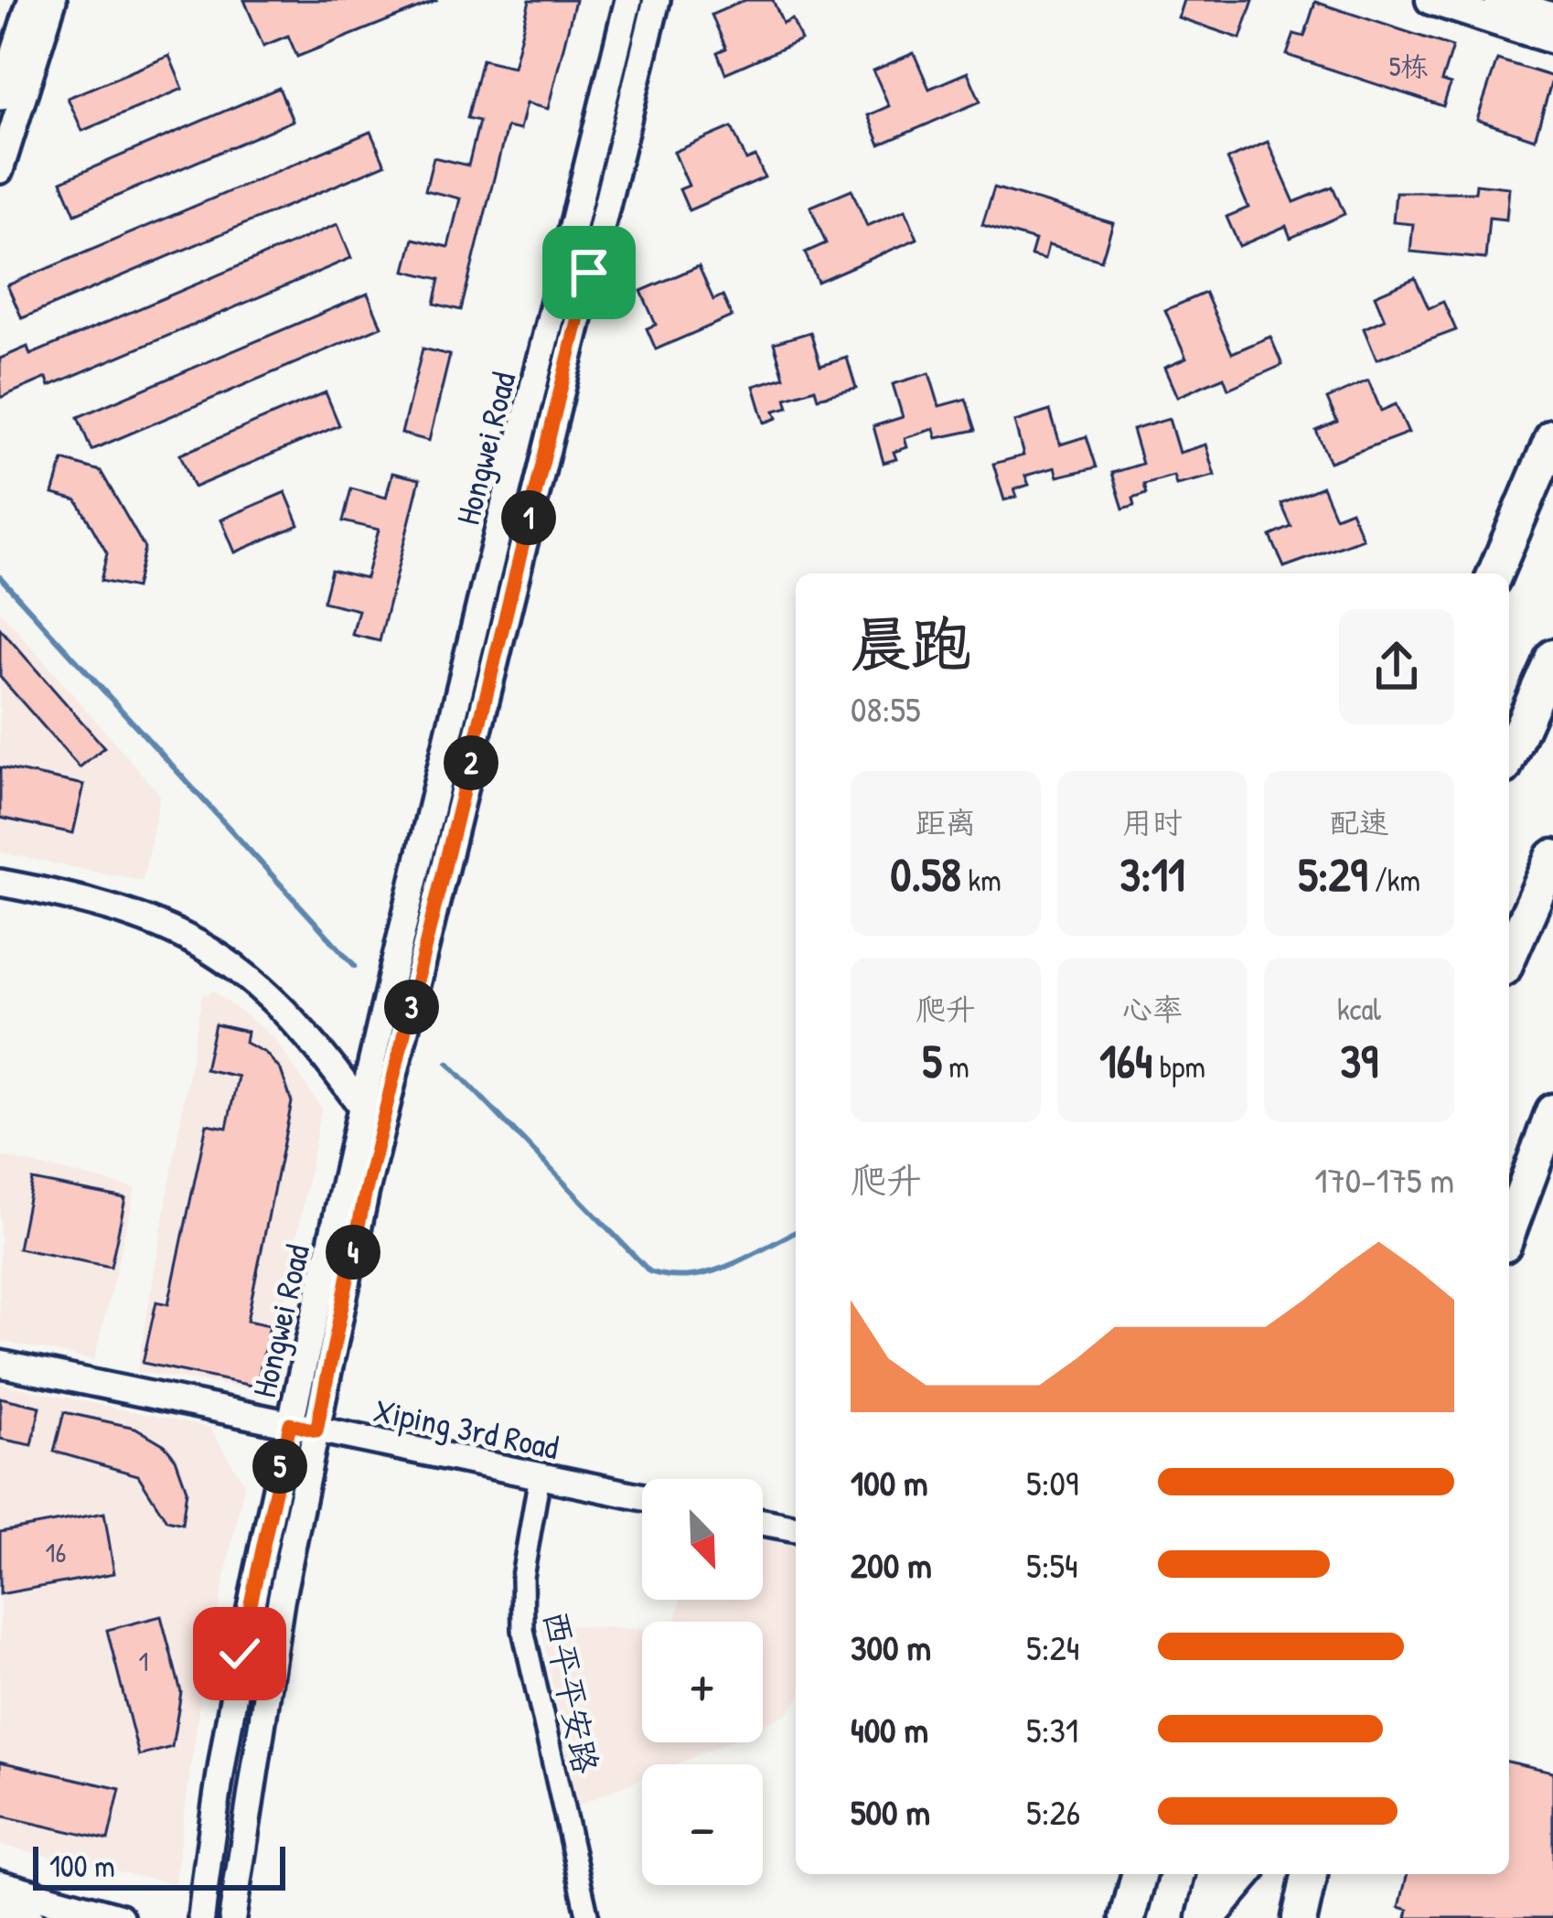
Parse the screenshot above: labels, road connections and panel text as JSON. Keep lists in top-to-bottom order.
{
  "streets": {
    "street": ["Hongwei Road", "Xiping 3rd Road", "西平平安路"]
  },
  "crossings": [
    ["Hongwei Road", "Xiping 3rd Road"],
    ["Xiping 3rd Road", "西平平安路"]
  ],
  "house_numbers": ["5栋", "16", "1"],
  "scale_bar": "100 m",
  "north": "bottom right",
  "page": {
    "pins": [
      "1",
      "2",
      "3",
      "4",
      "5"
    ],
    "heading": ["晨跑", "08:55"],
    "stats": [
      ["距离", "0.58 km"],
      ["用时", "3:11"],
      ["配速", "5:29 /km"],
      ["爬升", "5 m"],
      ["心率", "164 bpm"],
      ["kcal", "39"]
    ],
    "chart": ["爬升", "170–175 m"],
    "list": [
      {
        "name": "100 m",
        "note": "5:09"
      },
      {
        "name": "200 m",
        "note": "5:54"
      },
      {
        "name": "300 m",
        "note": "5:24"
      },
      {
        "name": "400 m",
        "note": "5:31"
      },
      {
        "name": "500 m",
        "note": "5:26"
      }
    ],
    "map_buttons": ["+", "−"],
    "scale": "100 m"
  }
}
